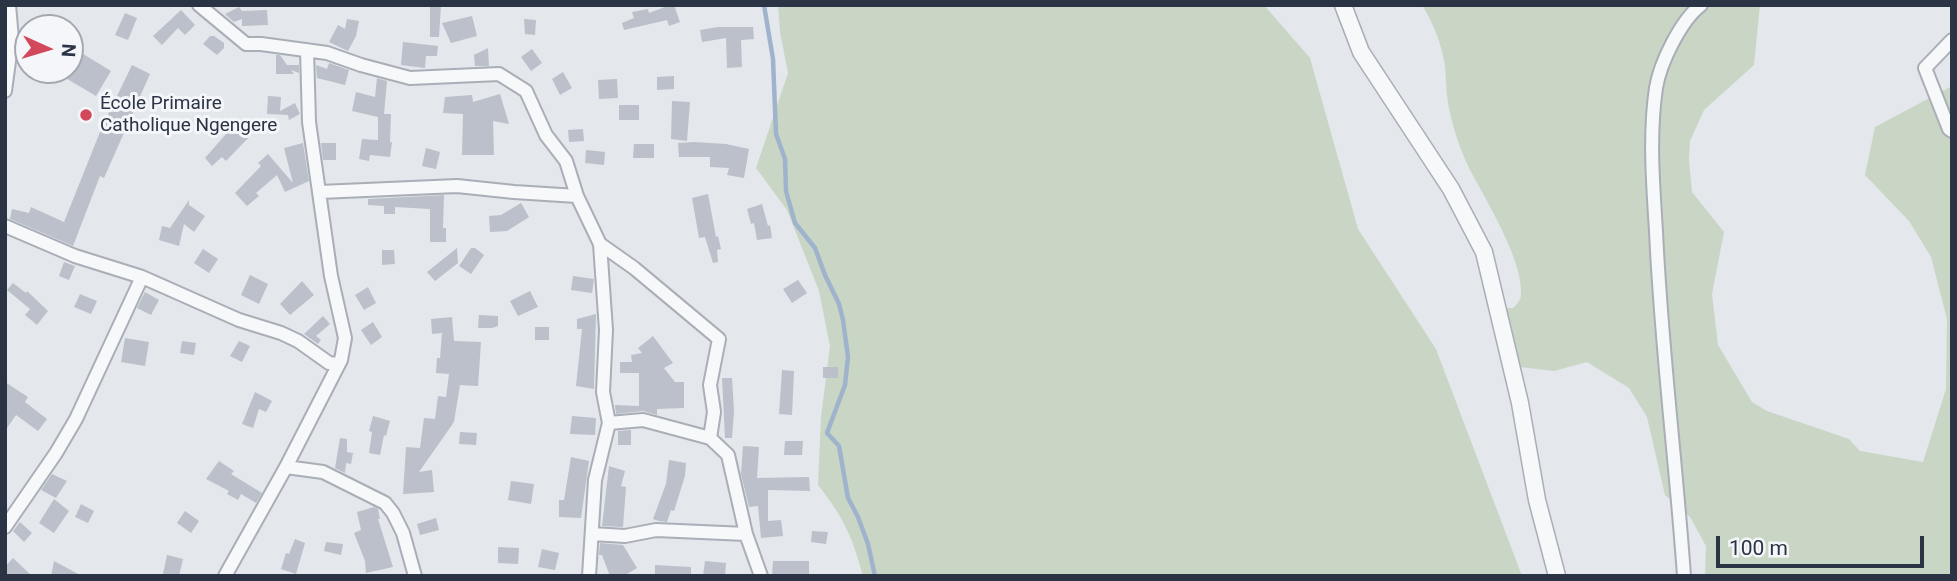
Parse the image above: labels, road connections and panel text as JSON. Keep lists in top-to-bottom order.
{
  "places": ["École Primaire Catholique Ngengere"],
  "scale_bar": "100 m",
  "north": "right"
}
